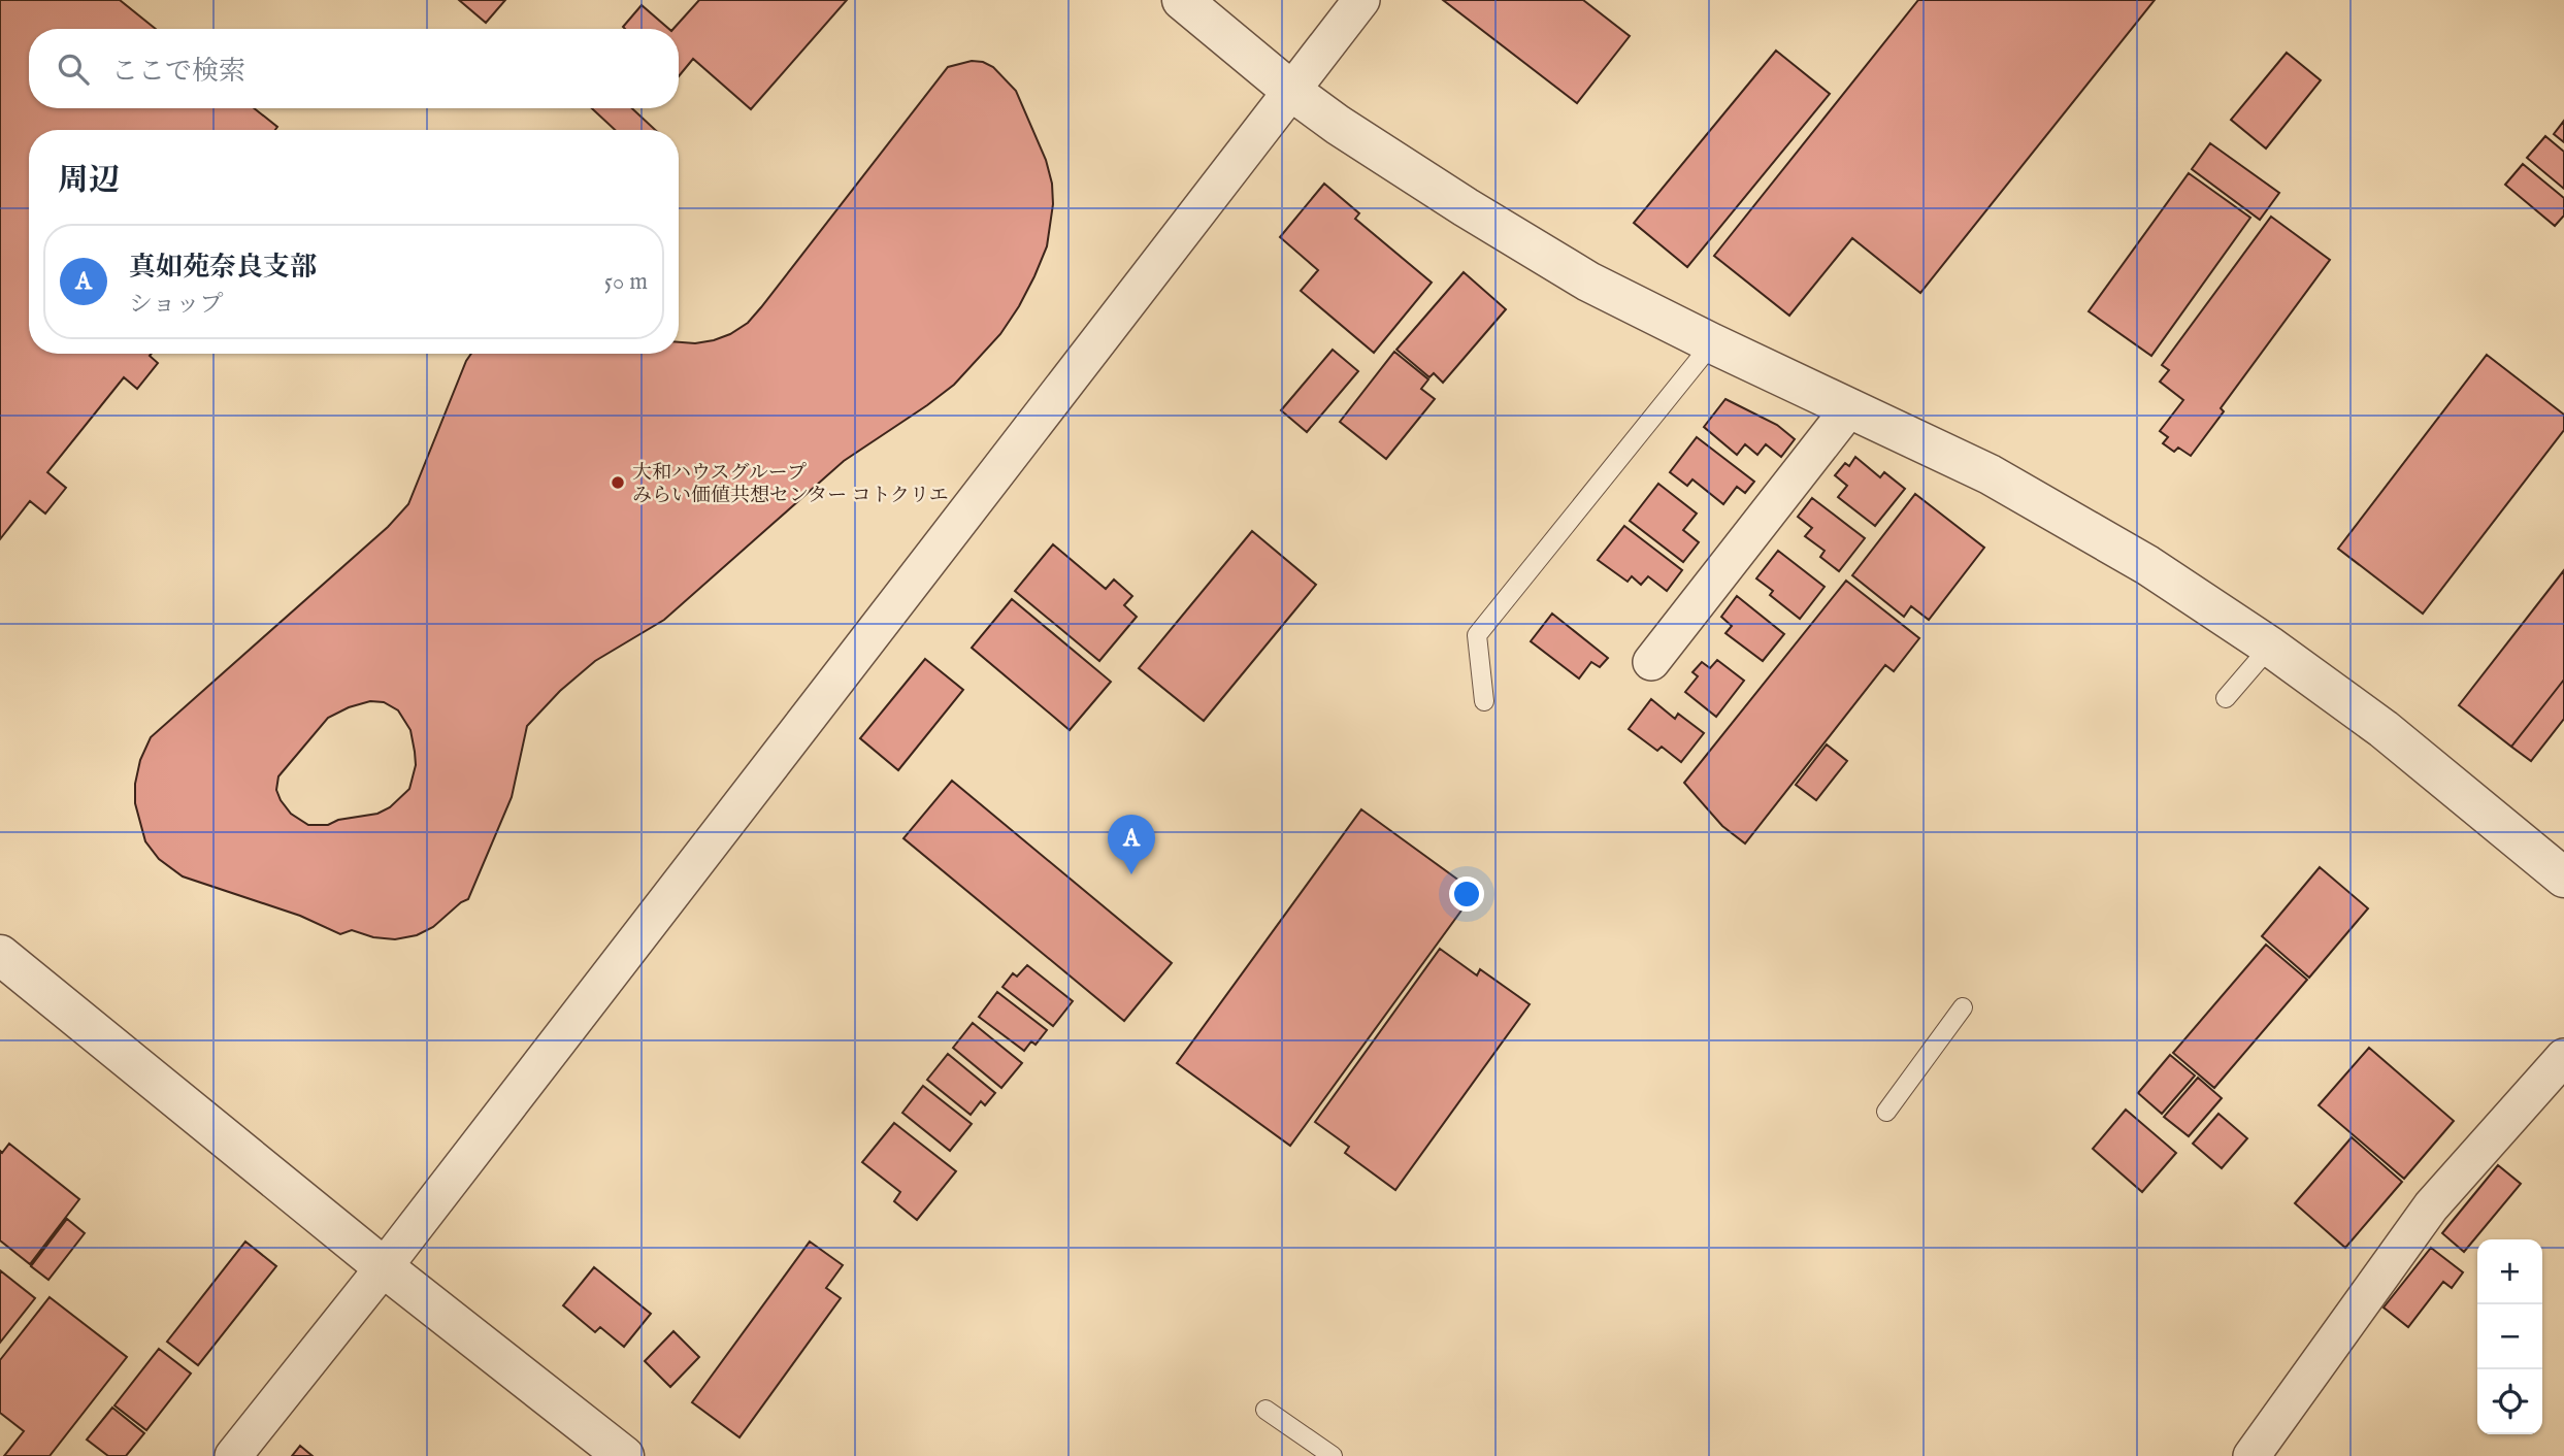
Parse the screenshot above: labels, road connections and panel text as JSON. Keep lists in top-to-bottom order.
{
  "places": ["大和ハウスグループ みらい価値共想センター コトクリエ"],
  "page": {
    "search": "ここで検索",
    "heading": "周辺",
    "list": [
      {
        "mark": "A",
        "name": "真如苑奈良支部",
        "note": "ショップ",
        "value": "50 m"
      }
    ],
    "pins": "A",
    "map_buttons": ["+", "−"]
  }
}
